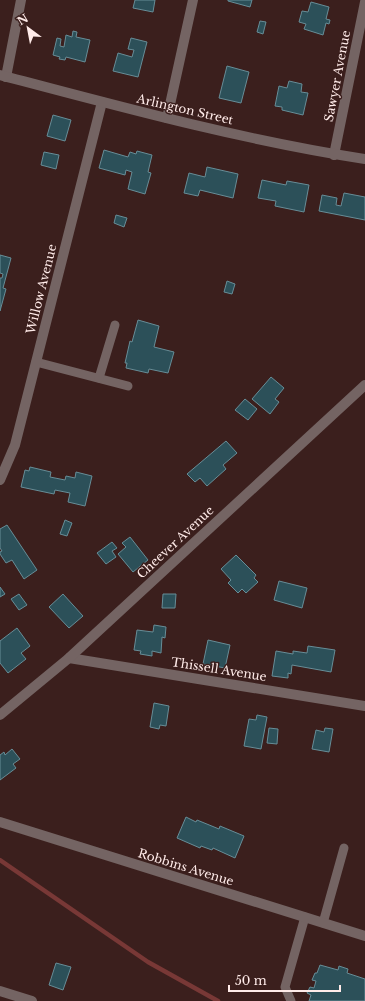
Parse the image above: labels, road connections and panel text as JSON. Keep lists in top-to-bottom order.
{
  "streets": {
    "street": [
      "Sawyer Avenue",
      "Arlington Street",
      "Willow Avenue",
      "Cheever Avenue",
      "Thissell Avenue",
      "Robbins Avenue"
    ]
  },
  "crossings": [
    ["Sawyer Avenue", "Arlington Street"],
    ["Arlington Street", "Willow Avenue"],
    ["Cheever Avenue", "Thissell Avenue"]
  ],
  "scale_bar": "50 m",
  "north": "top left"
}
